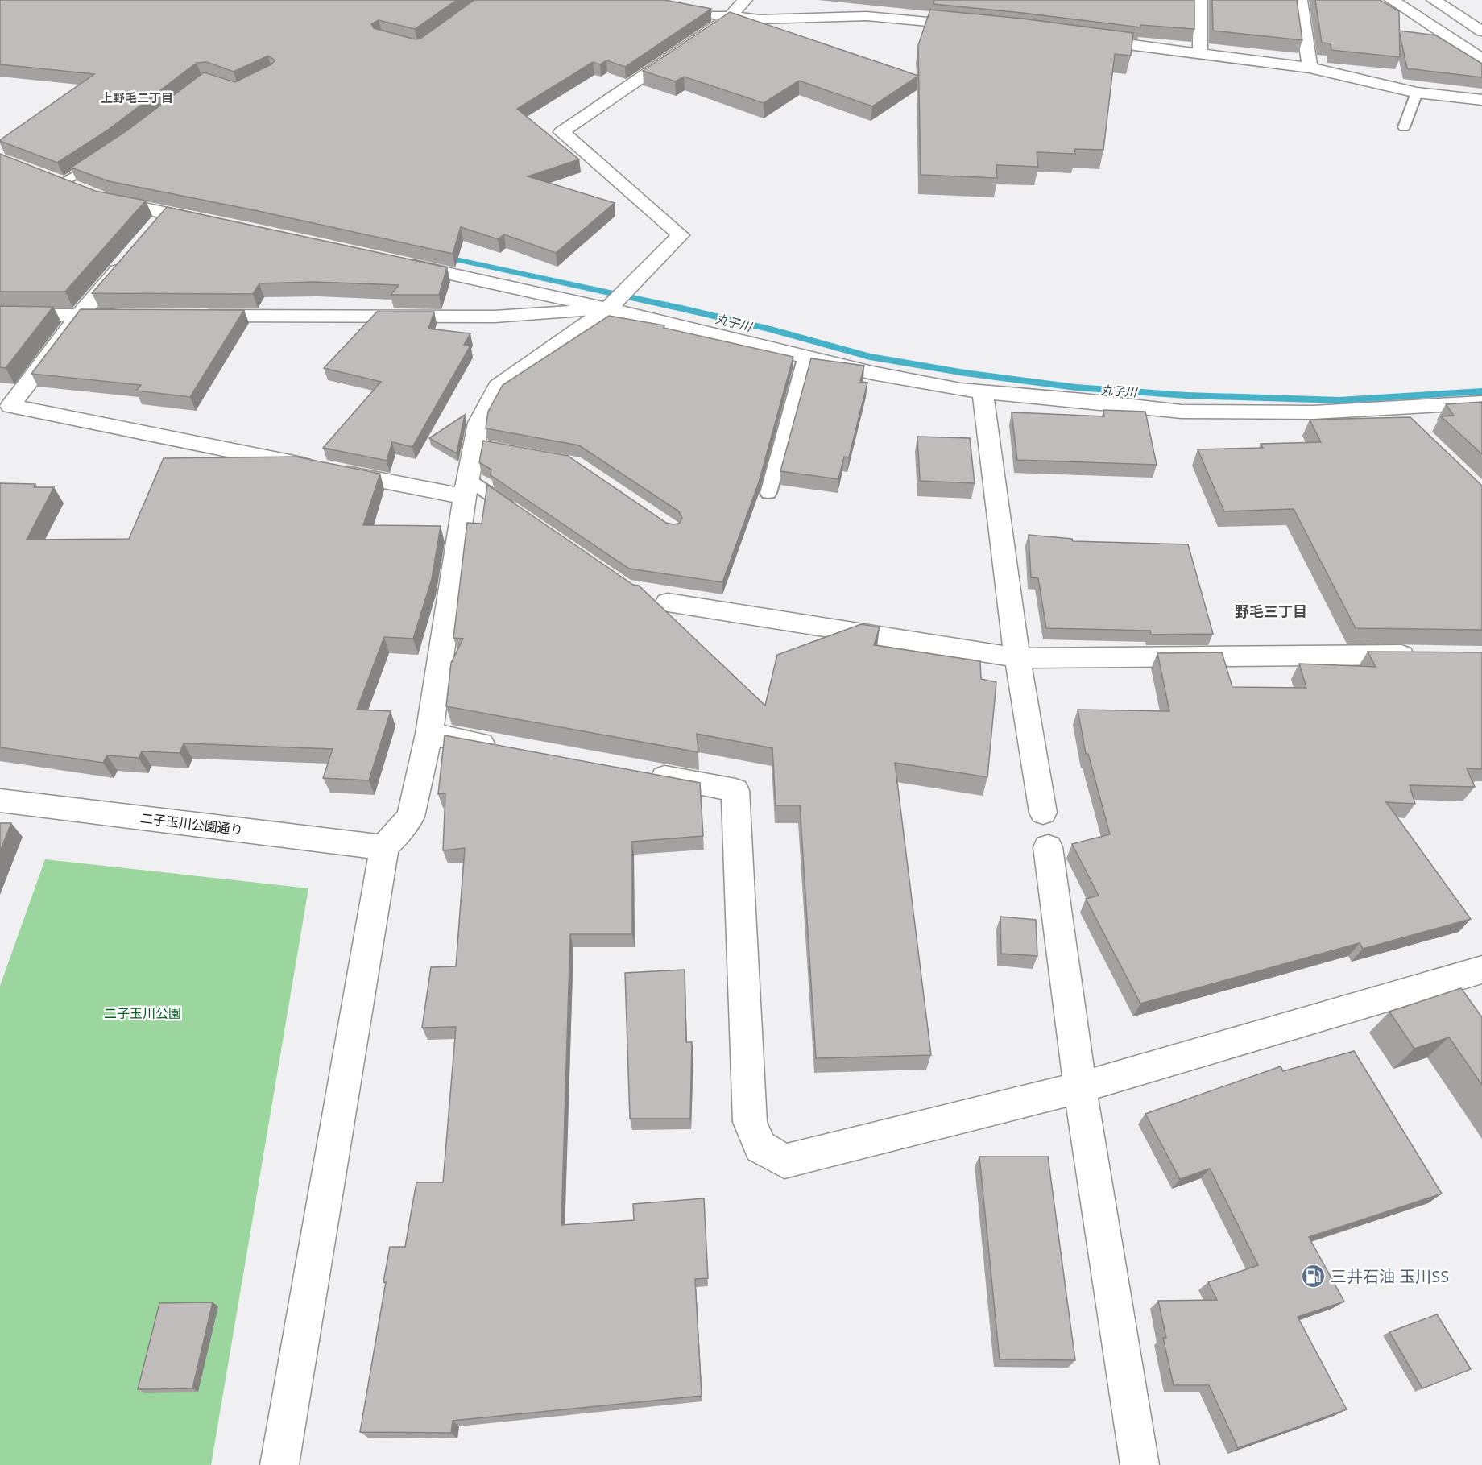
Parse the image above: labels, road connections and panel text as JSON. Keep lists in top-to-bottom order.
{
  "streets": {
    "main road": ["二子玉川公園通り"]
  },
  "districts": ["上野毛二丁目", "野毛三丁目"],
  "water": ["丸子川"],
  "parks": ["二子玉川公園"],
  "places": {
    "fuel station": ["三井石油 玉川SS"]
  }
}
